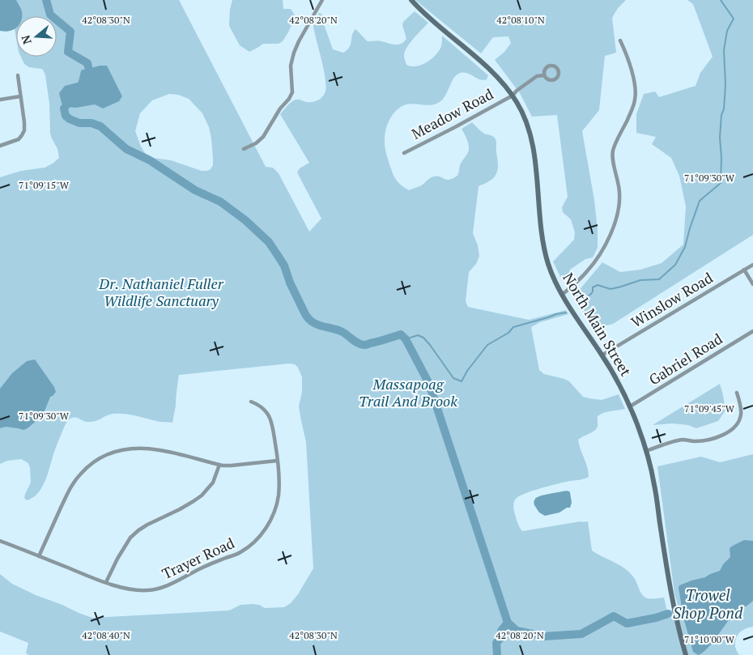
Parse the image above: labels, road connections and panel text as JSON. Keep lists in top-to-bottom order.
{
  "streets": {
    "main road": ["North Main Street"],
    "street": [
      "Meadow Road",
      "Winslow Road",
      "Gabriel Road",
      "Trayer Road"
    ]
  },
  "crossings": [
    ["Meadow Road", "North Main Street"],
    ["Winslow Road", "North Main Street"],
    ["North Main Street", "Gabriel Road"]
  ],
  "water": ["Trowel Shop Pond"],
  "parks": ["Dr. Nathaniel Fuller Wildlife Sanctuary", "Massapoag Trail And Brook"],
  "north": "left",
  "coordinates": [
    "42°08'30\"N",
    "42°08'20\"N",
    "42°08'10\"N",
    "71°09'30\"W",
    "71°09'15\"W",
    "71°09'45\"W",
    "42°08'40\"N",
    "71°10'00\"W"
  ]
}
